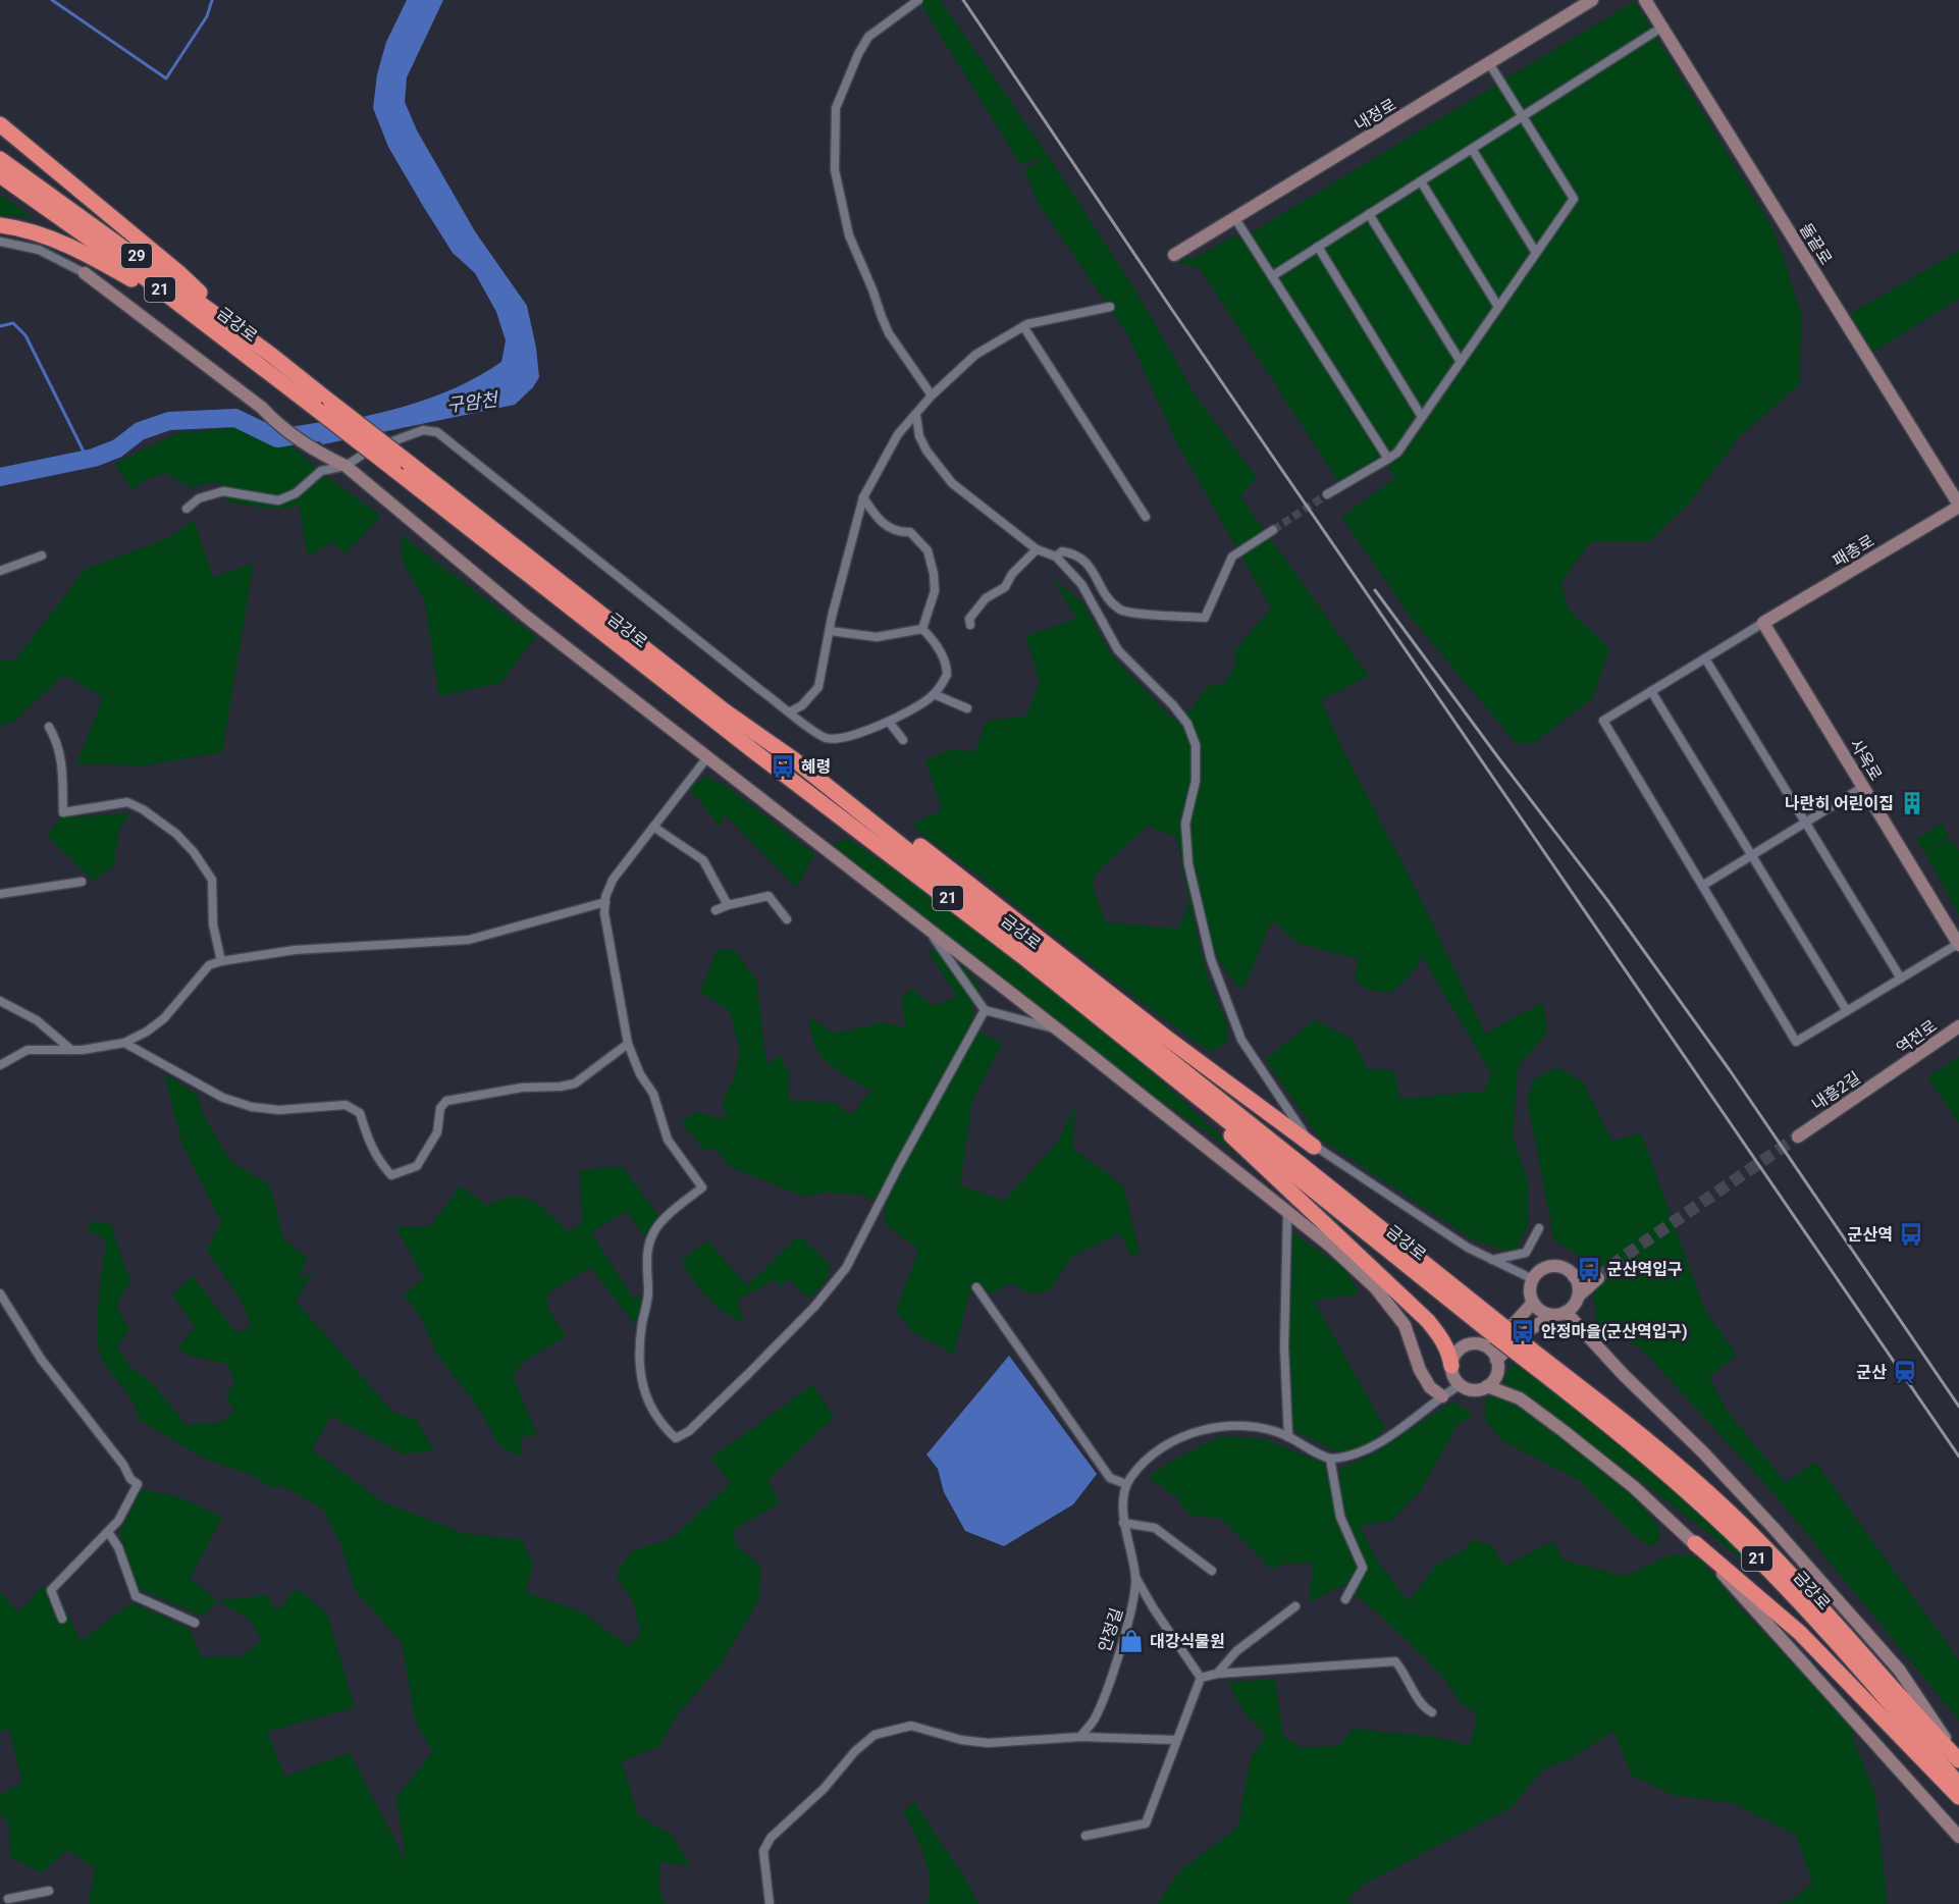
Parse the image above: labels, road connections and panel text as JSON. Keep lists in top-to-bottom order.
{
  "streets": {
    "highway": ["29", "21", "금강로"],
    "street": [
      "내정로",
      "돌끝로",
      "패총로",
      "사옥로",
      "역전로",
      "내흥2길",
      "안정길"
    ]
  },
  "crossings": [
    ["돌끝로", "패총로"],
    ["패총로", "사옥로"],
    ["역전로", "내흥2길"]
  ],
  "water": ["구암천"],
  "places": {
    "bus stop": [
      "혜령",
      "군산역",
      "군산역입구",
      "안정마을(군산역입구)"
    ],
    "building": ["나란히 어린이집"],
    "station": ["군산"],
    "shop": ["대강식물원"]
  }
}
